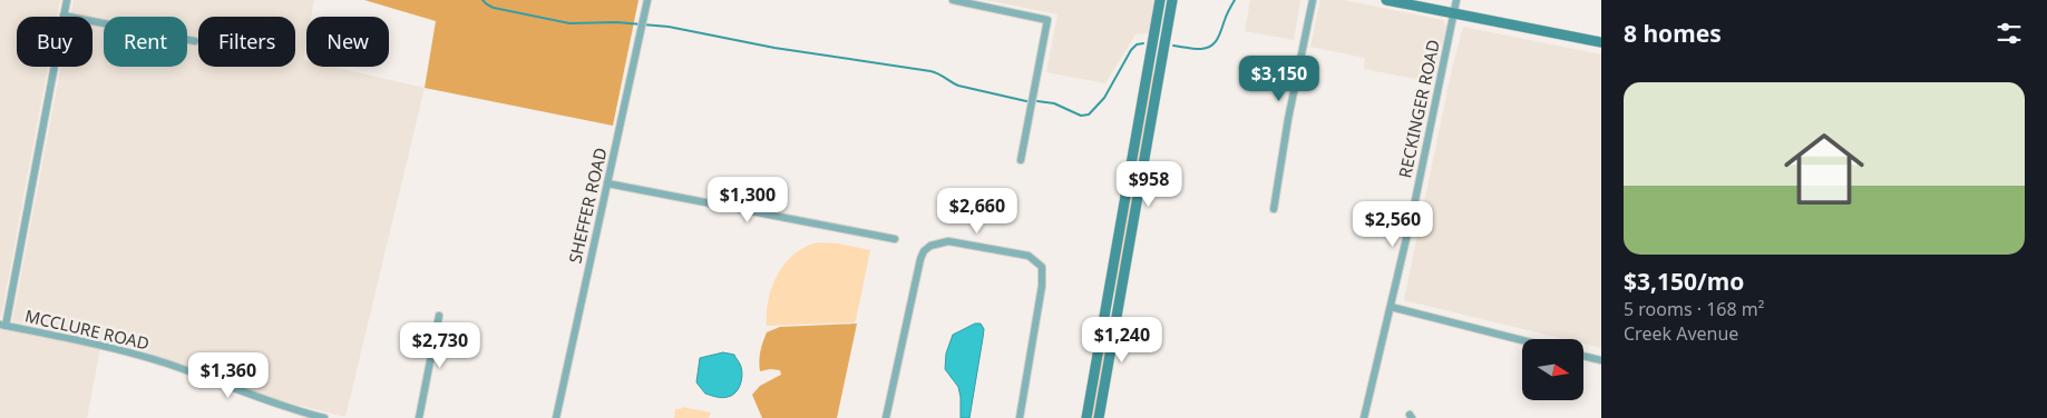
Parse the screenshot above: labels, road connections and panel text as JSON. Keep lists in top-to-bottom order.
{
  "streets": {
    "street": ["RECKINGER ROAD", "SHEFFER ROAD", "MCCLURE ROAD"]
  },
  "north": "right",
  "page": {
    "heading": "8 homes",
    "chip": [
      "Buy",
      "Rent",
      "Filters",
      "New"
    ],
    "price": [
      "$3,150",
      "$958",
      "$1,300",
      "$2,660",
      "$2,560",
      "$1,240",
      "$2,730",
      "$1,360"
    ],
    "list": [
      {
        "name": "$3,150/mo",
        "note": "5 rooms · 168 m² · Creek Avenue"
      }
    ]
  }
}
